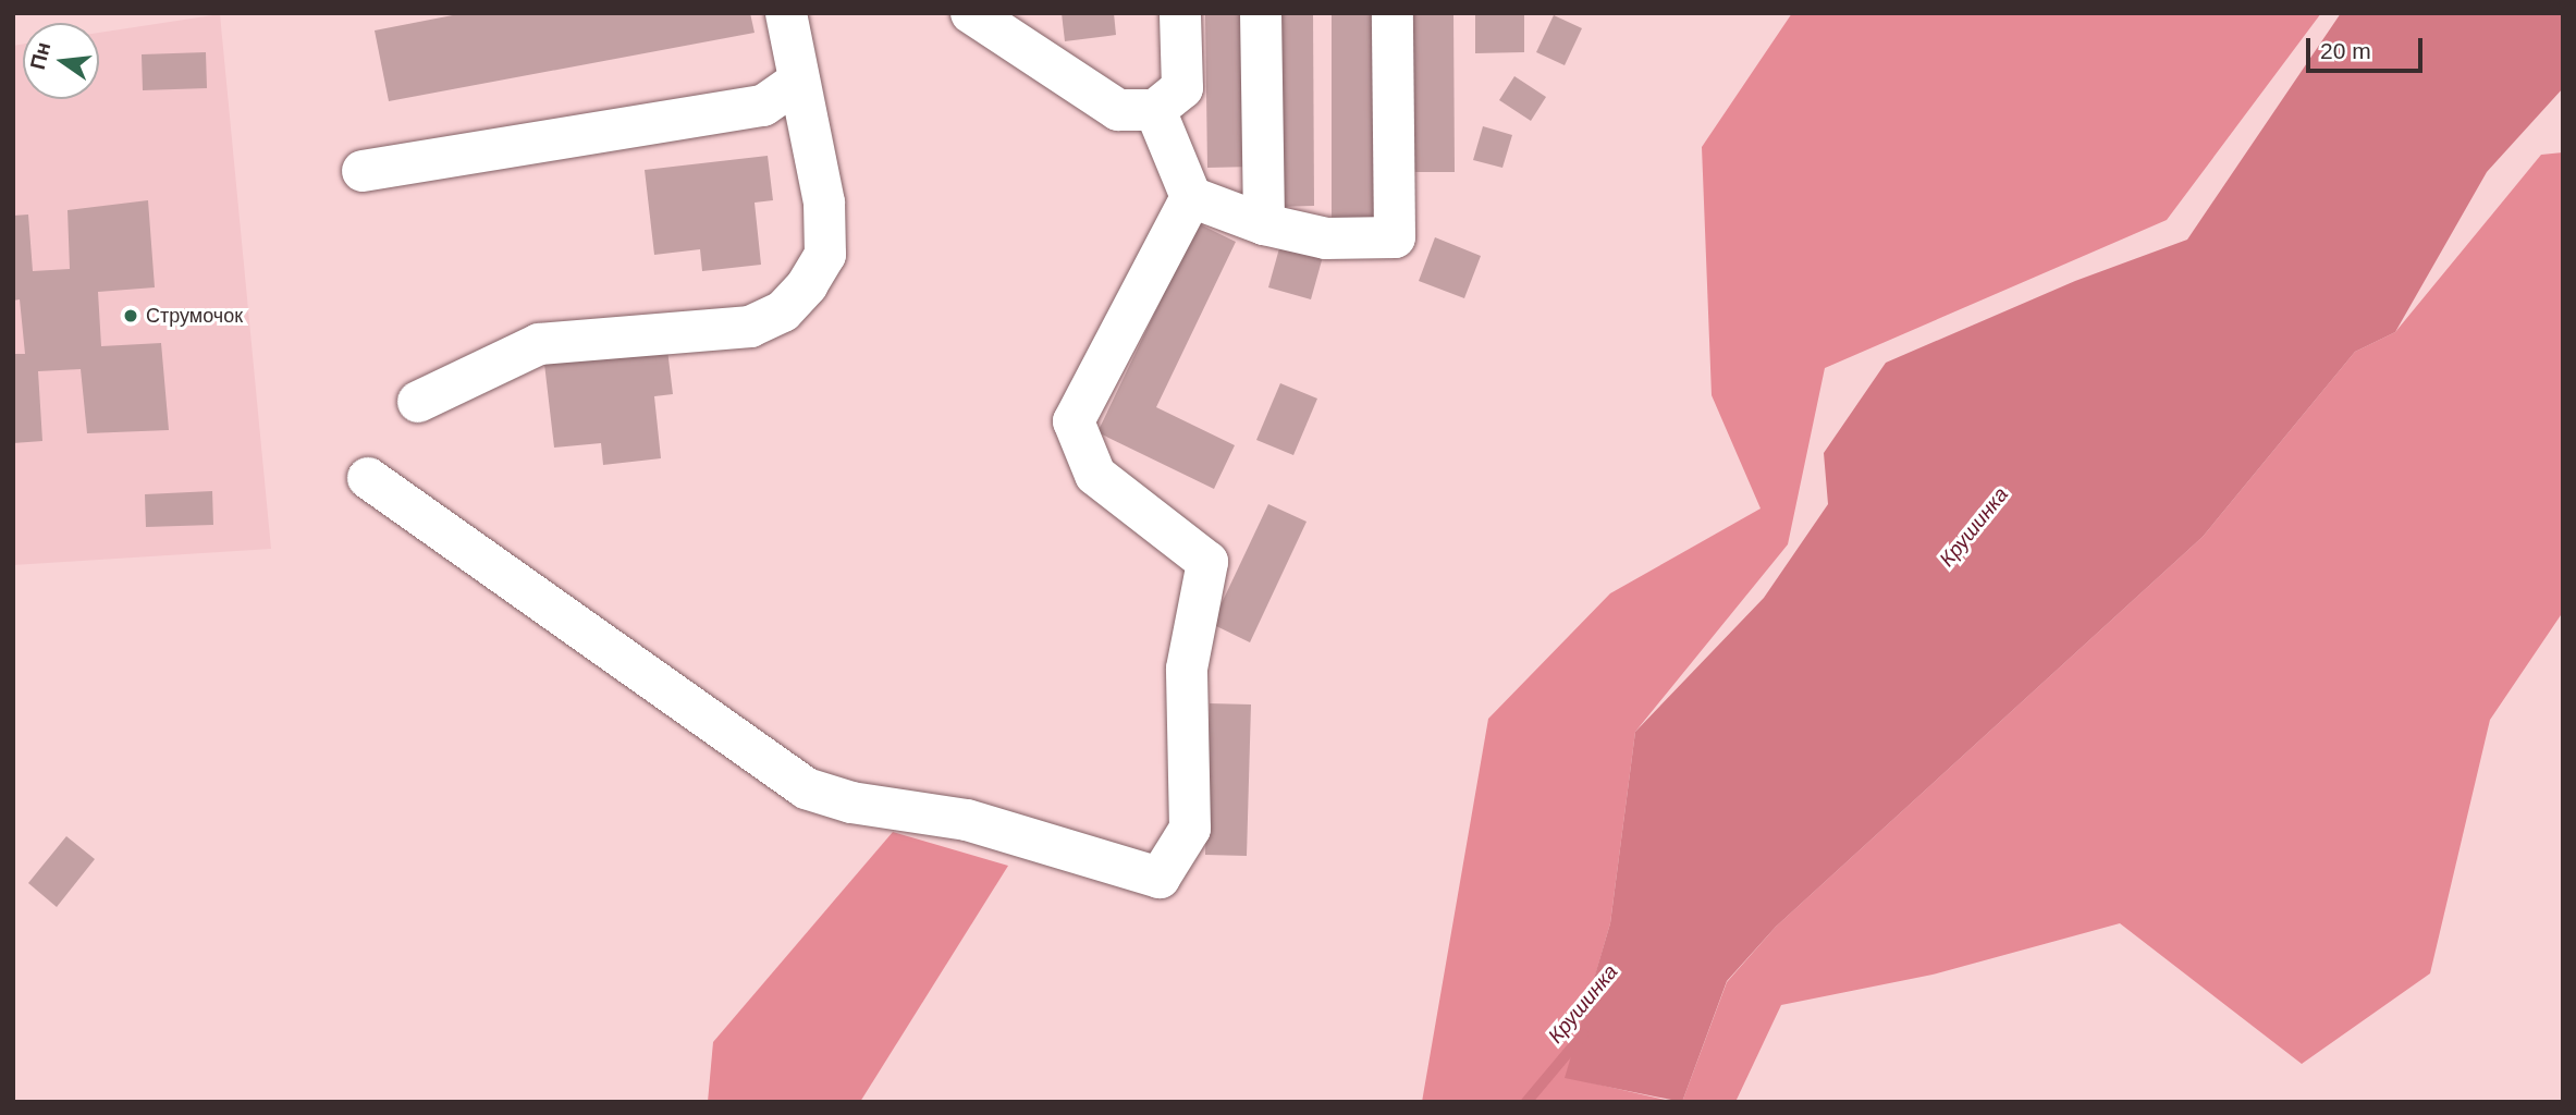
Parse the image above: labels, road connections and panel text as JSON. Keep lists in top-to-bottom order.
{
  "water": ["Крушинка"],
  "places": ["Струмочок"],
  "scale_bar": "20 m",
  "north": "left"
}
